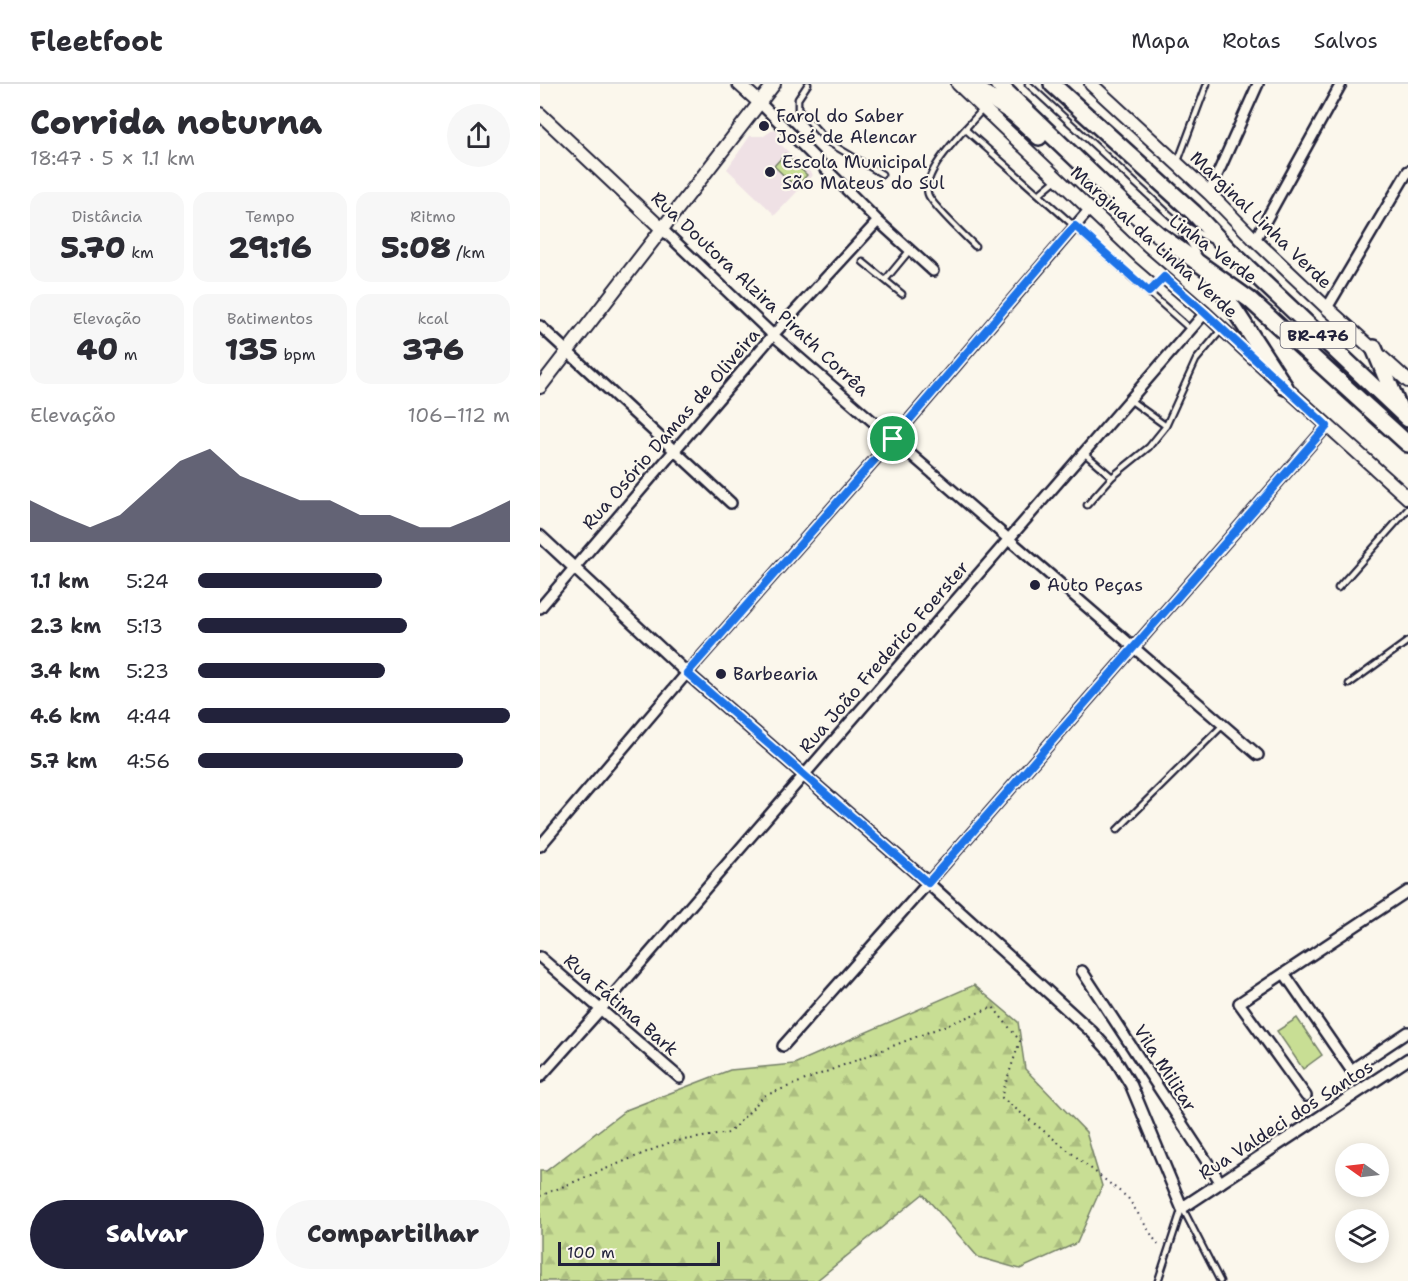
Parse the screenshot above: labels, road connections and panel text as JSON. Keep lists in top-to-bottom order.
{
  "streets": {
    "highway": ["Linha Verde", "BR-476"],
    "main road": ["Marginal Linha Verde", "Marginal da Linha Verde", "Rua Doutora Alzira Pirath Corrêa"],
    "street": [
      "Rua Osório Damas de Oliveira",
      "Rua João Frederico Foerster",
      "Rua Fátima Bark",
      "Vila Militar",
      "Rua Valdeci dos Santos"
    ]
  },
  "crossings": [
    ["Marginal da Linha Verde", "Rua João Frederico Foerster"],
    ["Rua Doutora Alzira Pirath Corrêa", "Rua Osório Damas de Oliveira"],
    ["Rua Doutora Alzira Pirath Corrêa", "Rua João Frederico Foerster"],
    ["Rua João Frederico Foerster", "Rua Fátima Bark"],
    ["Vila Militar", "Rua Valdeci dos Santos"]
  ],
  "places": [
    "Farol do Saber José de Alencar",
    "Escola Municipal São Mateus do Sul",
    "Auto Peças",
    "Barbearia"
  ],
  "scale_bar": "100 m",
  "north": "left",
  "page": {
    "header": "Fleetfoot",
    "nav": ["Mapa", "Rotas", "Salvos"],
    "heading": ["Corrida noturna", "18:47 · 5 × 1.1 km"],
    "stats": [
      ["Distância", "5.70 km"],
      ["Tempo", "29:16"],
      ["Ritmo", "5:08 /km"],
      ["Elevação", "40 m"],
      ["Batimentos", "135 bpm"],
      ["kcal", "376"]
    ],
    "chart": ["Elevação", "106–112 m"],
    "list": [
      {
        "name": "1.1 km",
        "note": "5:24"
      },
      {
        "name": "2.3 km",
        "note": "5:13"
      },
      {
        "name": "3.4 km",
        "note": "5:23"
      },
      {
        "name": "4.6 km",
        "note": "4:44"
      },
      {
        "name": "5.7 km",
        "note": "4:56"
      }
    ],
    "buttons": ["Salvar", "Compartilhar"],
    "scale": "100 m"
  }
}
